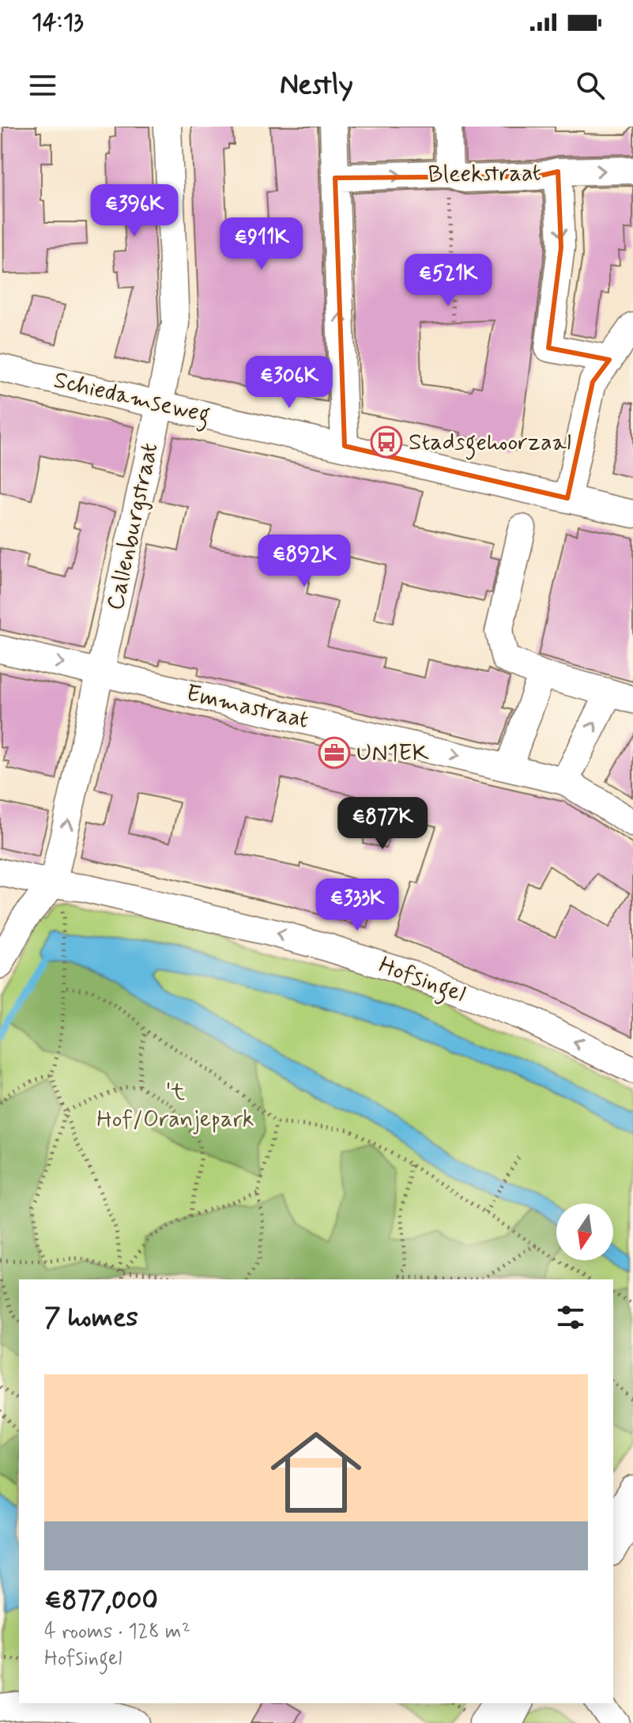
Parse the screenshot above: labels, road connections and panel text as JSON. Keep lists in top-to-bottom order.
{
  "streets": {
    "street": [
      "Bleekstraat",
      "Schiedamseweg",
      "Callenburgstraat",
      "Emmastraat",
      "Hofsingel"
    ]
  },
  "crossings": [
    ["Schiedamseweg", "Callenburgstraat"],
    ["Callenburgstraat", "Emmastraat"],
    ["Callenburgstraat", "Hofsingel"]
  ],
  "one_way": ["Bleekstraat", "Emmastraat", "Hofsingel"],
  "parks": ["'t Hof/Oranjepark"],
  "places": {
    "bus stop": ["Stadsgehoorzaal"],
    "office": ["UN1EK"]
  },
  "north": "bottom",
  "page": {
    "status": "14:13",
    "header": "Nestly",
    "price": [
      "€396K",
      "€911K",
      "€521K",
      "€306K",
      "€892K",
      "€877K",
      "€333K"
    ],
    "heading": "7 homes",
    "list": [
      {
        "name": "€877,000",
        "note": "4 rooms · 128 m² · Hofsingel"
      }
    ]
  }
}
